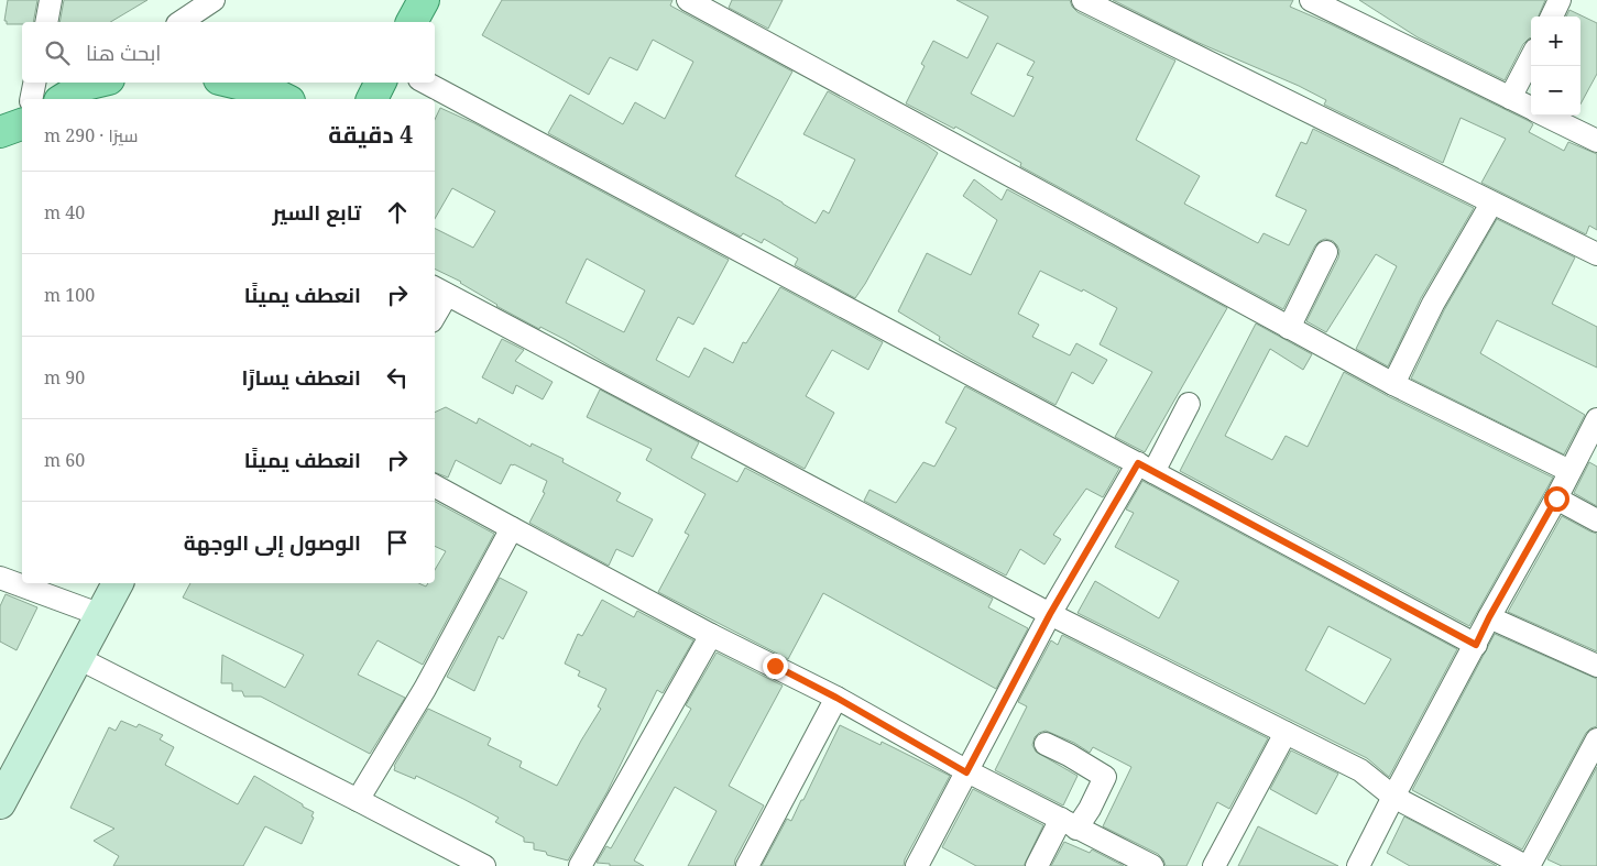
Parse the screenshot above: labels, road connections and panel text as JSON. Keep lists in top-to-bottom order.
{
  "page": {
    "map_buttons": ["+", "−"],
    "search": "ابحث هنا",
    "heading": ["4 دقيقة", "سيرًا · 290 m"],
    "list": [
      ["تابع السير", "40 m"],
      ["انعطف يمينًا", "100 m"],
      ["انعطف يسارًا", "90 m"],
      ["انعطف يمينًا", "60 m"],
      "الوصول إلى الوجهة"
    ]
  }
}
